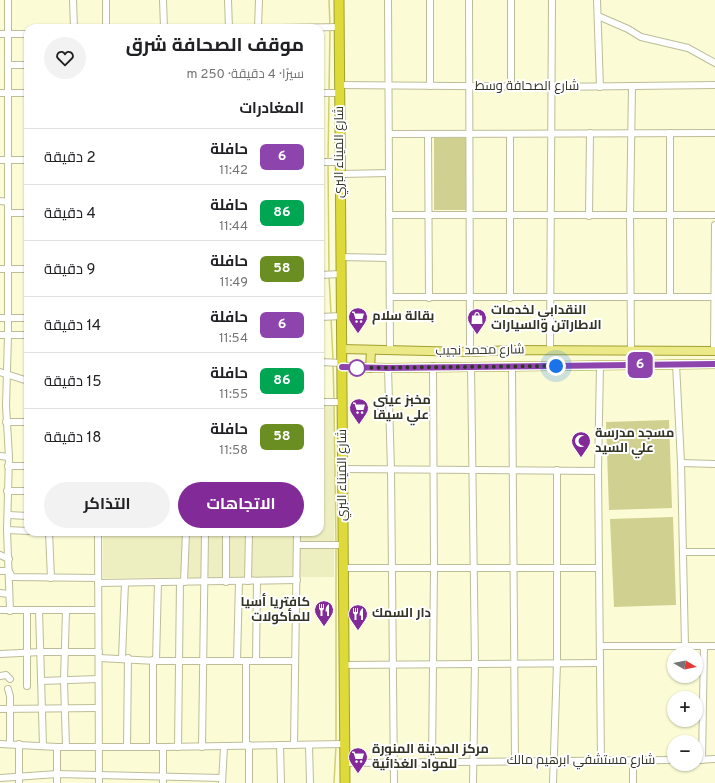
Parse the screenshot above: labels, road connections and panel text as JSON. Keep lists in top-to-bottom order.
{
  "streets": {
    "highway": ["شارع الميناء البري"],
    "main road": ["شارع محمد نجيب"],
    "street": ["شارع الصحافة وسط", "شارع مستشفي ابرهيم مالك"]
  },
  "crossings": [
    ["شارع الصحافة وسط", "شارع الميناء البري"],
    ["شارع الميناء البري", "شارع محمد نجيب"],
    ["شارع الميناء البري", "شارع مستشفي ابرهيم مالك"]
  ],
  "places": {
    "supermarket": ["بقالة سلام", "مخبز عيني علي سيقا", "مركز المدينة المنورة للمواد الغذائية"],
    "shop": ["النقدابي لخدمات الاطاراتن والسيارات"],
    "mosque": ["مسجد مدرسة علي السيد"],
    "restaurant": ["كافتريا أسيا للمأكولات", "دار السمك"]
  },
  "lines": ["bus line 6"],
  "north": "right",
  "page": {
    "on_map": "6",
    "heading": [
      ["موقف الصحافة شرق", "سيرًا · 4 دقيقة · 250 m"],
      "المغادرات"
    ],
    "list": [
      {
        "mark": "6",
        "name": "حافلة",
        "note": "11:42",
        "value": "2 دقيقة"
      },
      {
        "mark": "86",
        "name": "حافلة",
        "note": "11:44",
        "value": "4 دقيقة"
      },
      {
        "mark": "58",
        "name": "حافلة",
        "note": "11:49",
        "value": "9 دقيقة"
      },
      {
        "mark": "6",
        "name": "حافلة",
        "note": "11:54",
        "value": "14 دقيقة"
      },
      {
        "mark": "86",
        "name": "حافلة",
        "note": "11:55",
        "value": "15 دقيقة"
      },
      {
        "mark": "58",
        "name": "حافلة",
        "note": "11:58",
        "value": "18 دقيقة"
      }
    ],
    "buttons": ["الاتجاهات", "التذاكر"],
    "map_buttons": ["+", "−"]
  }
}
